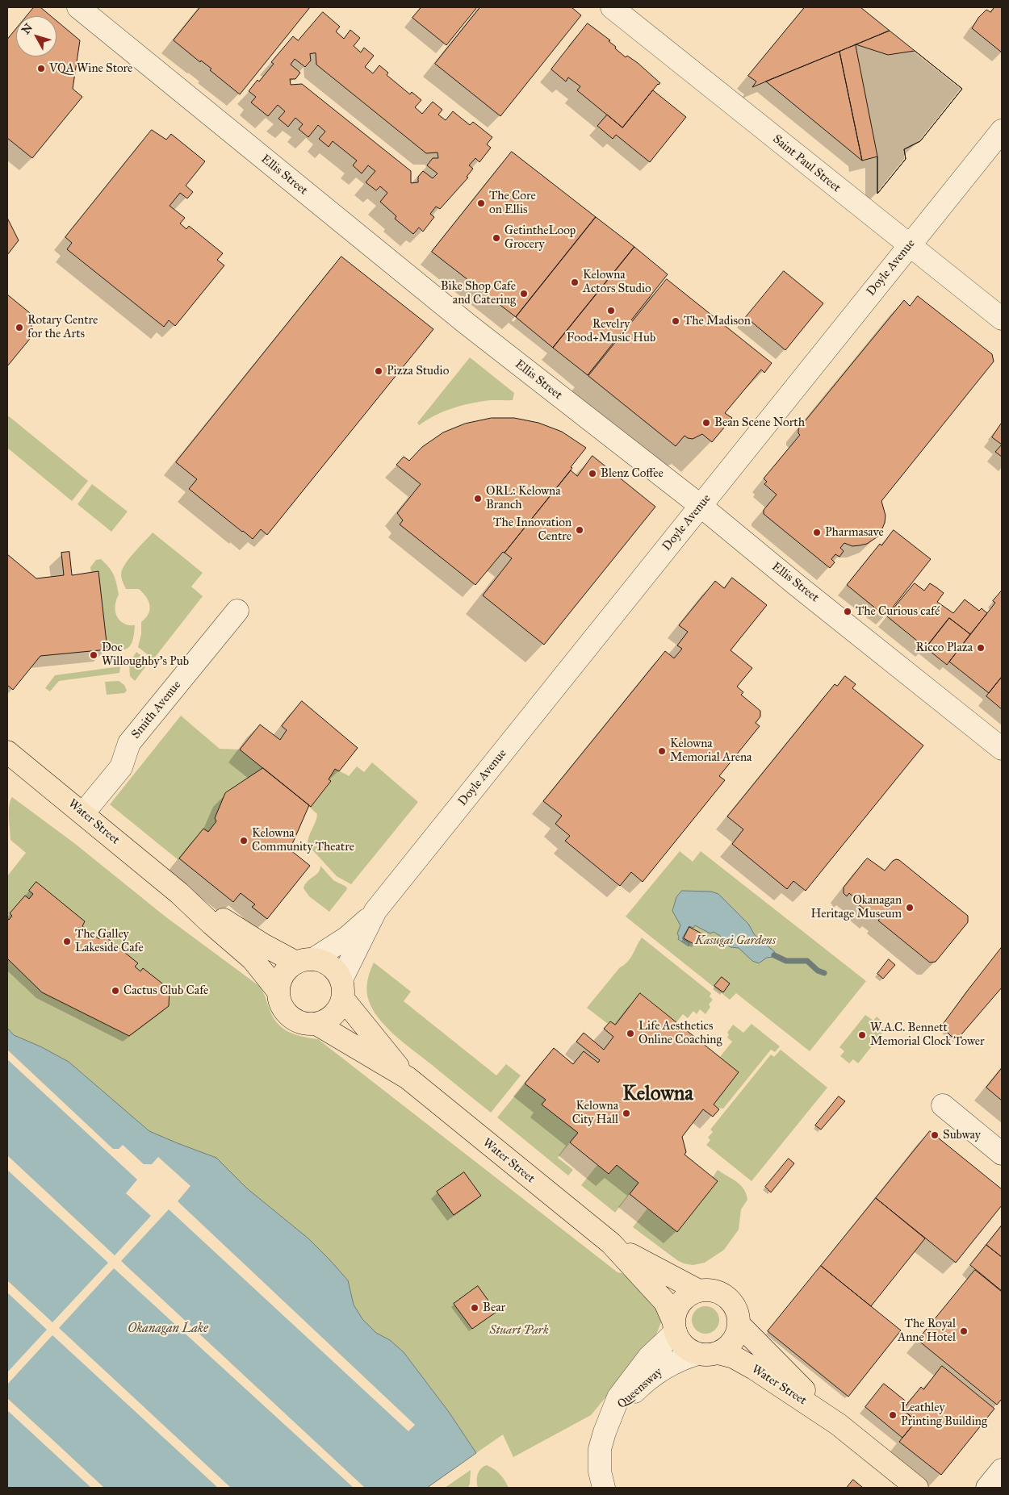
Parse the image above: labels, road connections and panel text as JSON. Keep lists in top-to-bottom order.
{
  "streets": {
    "main road": ["Water Street"],
    "street": [
      "Saint Paul Street",
      "Ellis Street",
      "Doyle Avenue",
      "Smith Avenue",
      "Queensway"
    ]
  },
  "crossings": [
    ["Saint Paul Street", "Doyle Avenue"],
    ["Ellis Street", "Doyle Avenue"],
    ["Doyle Avenue", "Water Street"],
    ["Smith Avenue", "Water Street"],
    ["Water Street", "Queensway"]
  ],
  "districts": ["Kelowna"],
  "water": ["Okanagan Lake"],
  "parks": ["Kasugai Gardens", "Stuart Park"],
  "places": [
    "VQA Wine Store",
    "The Core on Ellis",
    "GetintheLoop Grocery",
    "Kelowna Actors Studio",
    "Bike Shop Cafe and Catering",
    "Revelry Food+Music Hub",
    "The Madison",
    "Rotary Centre for the Arts",
    "Pizza Studio",
    "Bean Scene North",
    "Blenz Coffee",
    "ORL: Kelowna Branch",
    "The Innovation Centre",
    "Pharmasave",
    "The Curious café",
    "Ricco Plaza",
    "Doc Willoughby's Pub",
    "Kelowna Memorial Arena",
    "Kelowna Community Theatre",
    "Okanagan Heritage Museum",
    "The Galley Lakeside Cafe",
    "Cactus Club Cafe",
    "Life Aesthetics Online Coaching",
    "W.A.C. Bennett Memorial Clock Tower",
    "Kelowna City Hall",
    "Subway",
    "Bear",
    "The Royal Anne Hotel",
    "Leathley Printing Building"
  ],
  "north": "top left"
}
